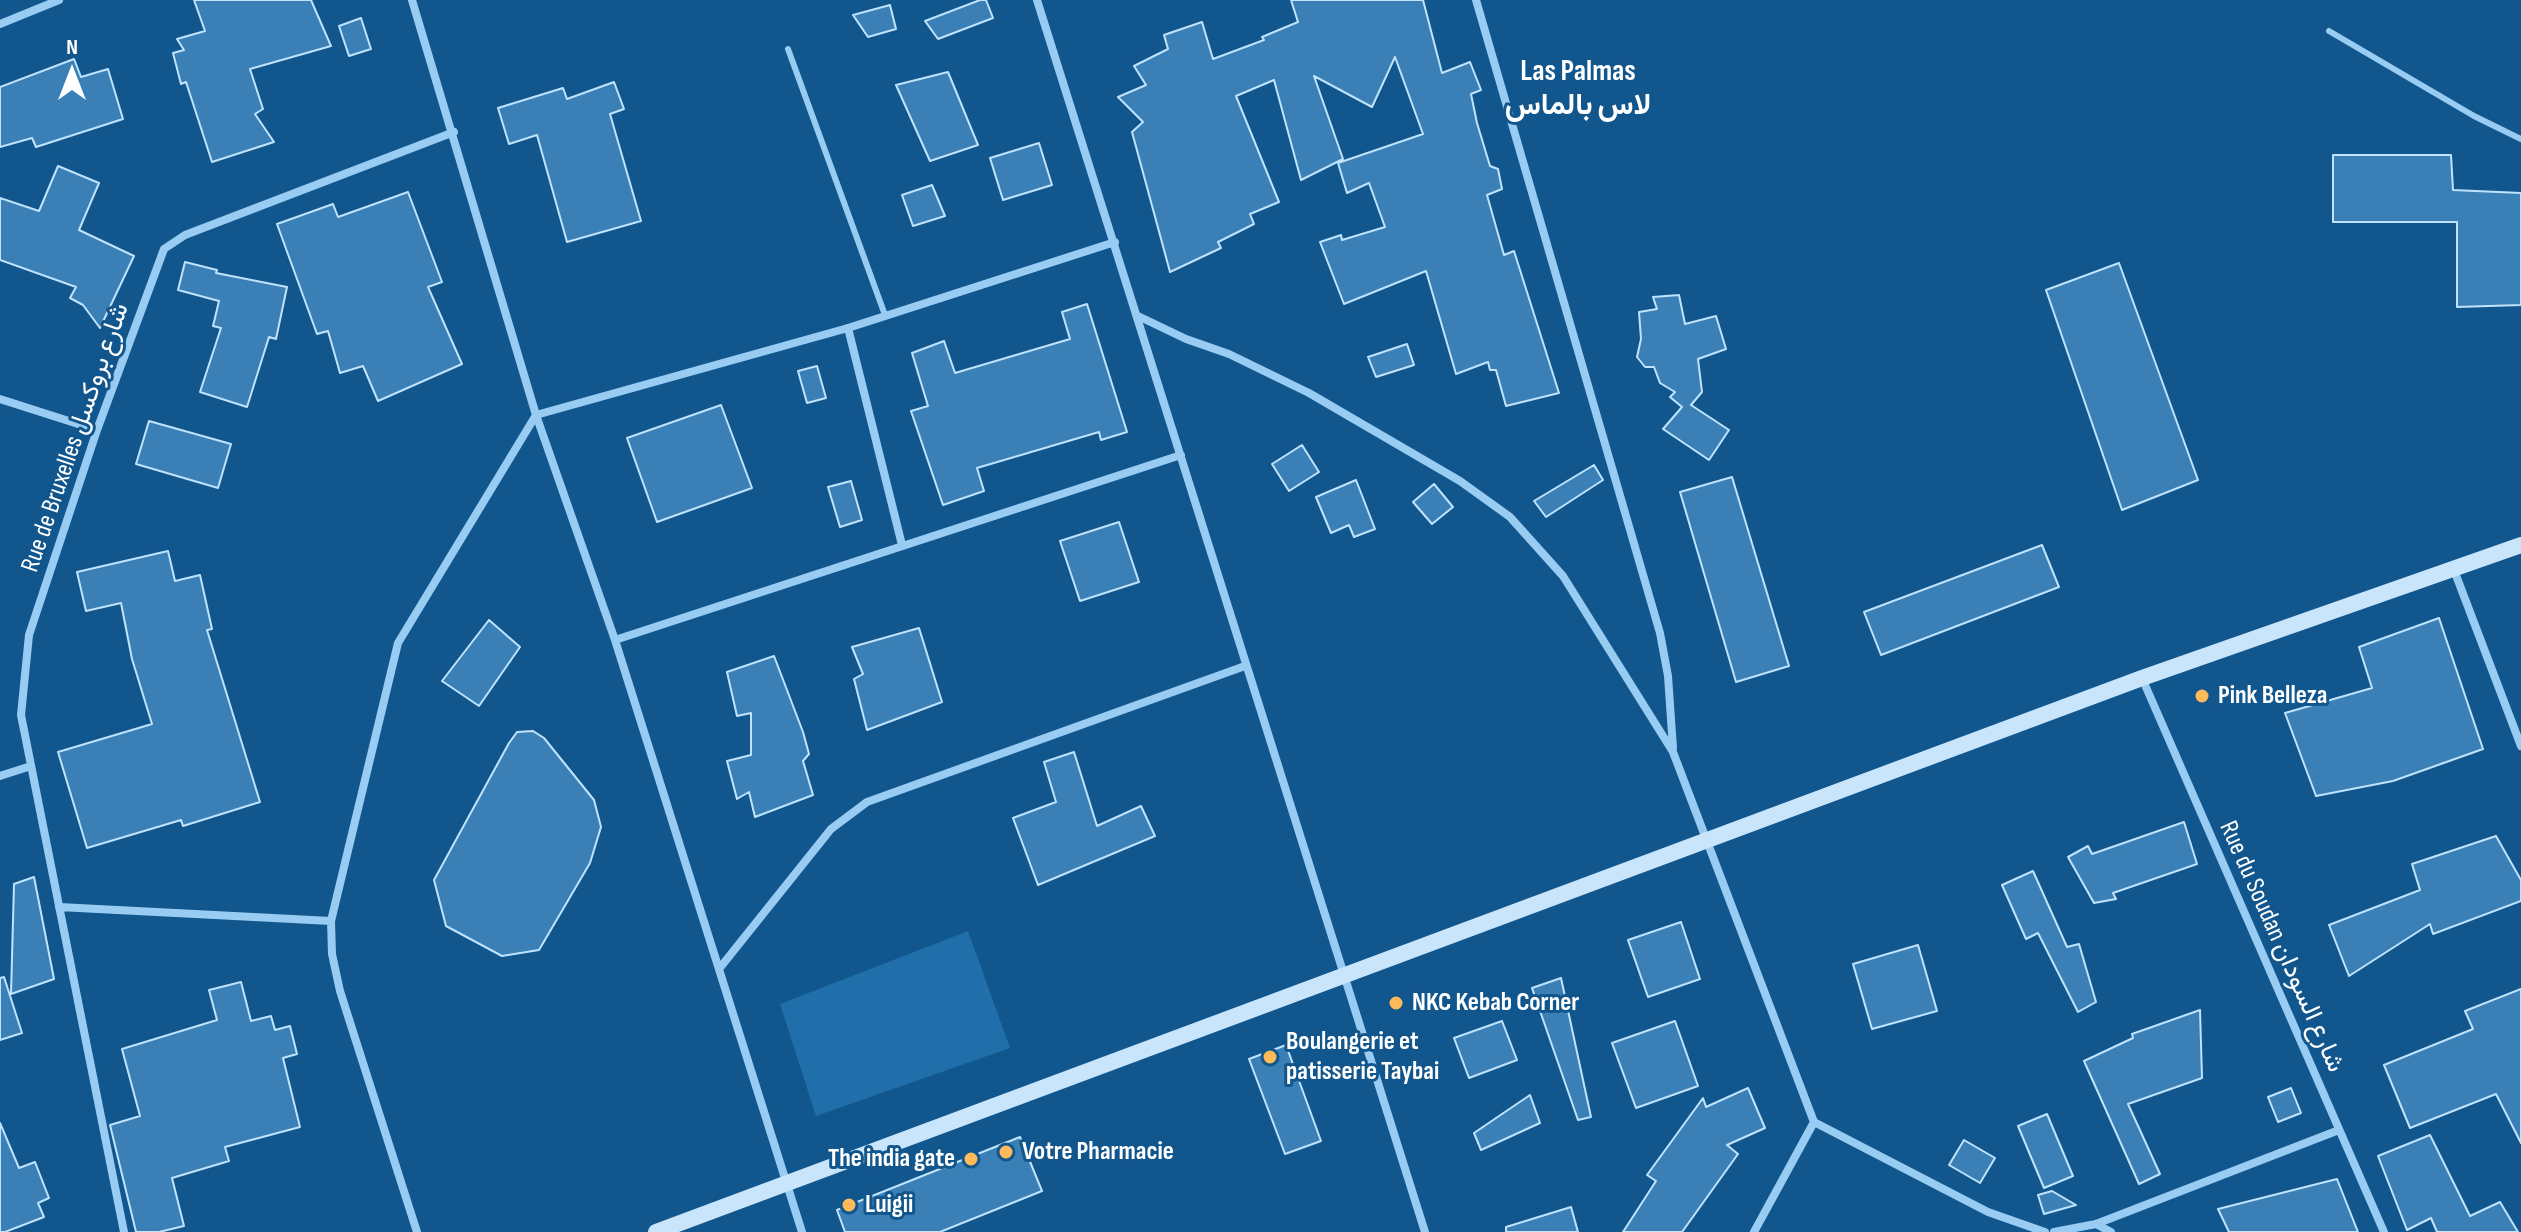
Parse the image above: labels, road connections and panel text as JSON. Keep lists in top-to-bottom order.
{
  "streets": {
    "street": ["Rue de Bruxelles شارع بروكسل", "Rue du Soudan شارع السودان"]
  },
  "districts": ["Las Palmas لاس بالماس"],
  "places": [
    "Pink Belleza",
    "NKC Kebab Corner",
    "Boulangerie et patisserie Taybai",
    "Votre Pharmacie",
    "The india gate",
    "Luigii"
  ],
  "north": "top"
}
